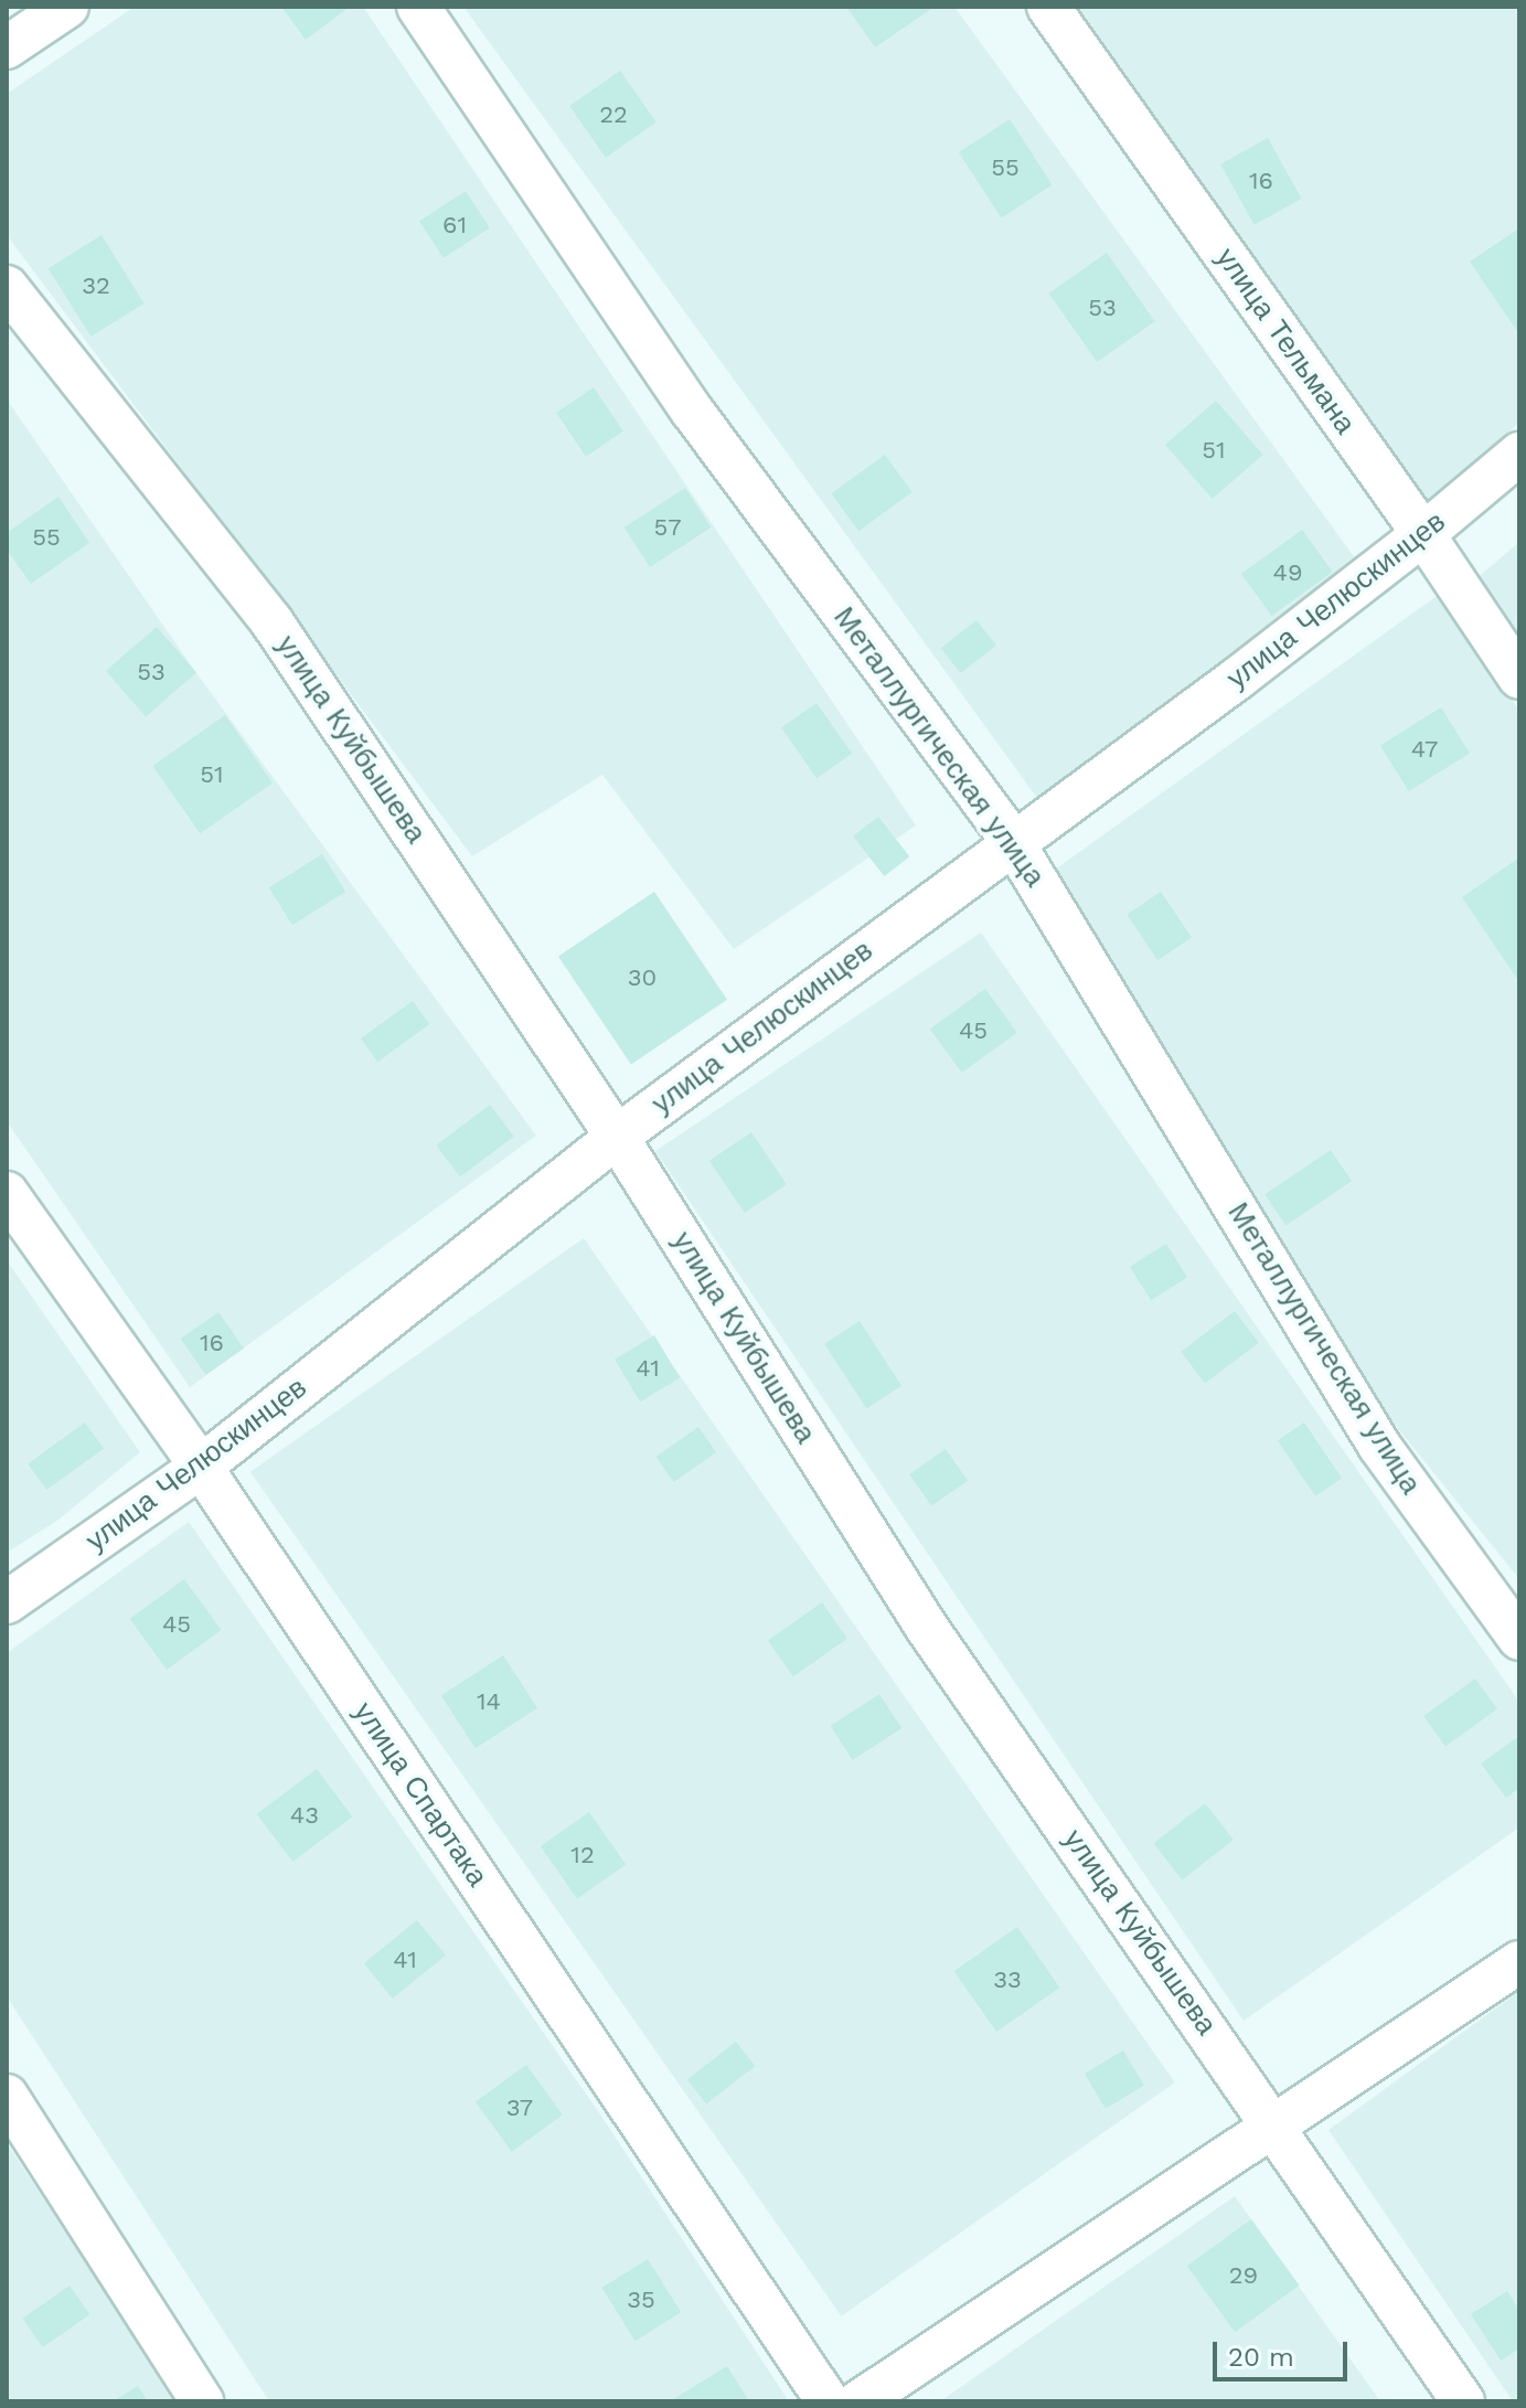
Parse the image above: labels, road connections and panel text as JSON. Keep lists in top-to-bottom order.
{
  "streets": {
    "street": [
      "улица Тельмана",
      "улица Челюскинцев",
      "улица Куйбышева",
      "Металлургическая улица",
      "улица Спартака"
    ]
  },
  "crossings": [
    ["улица Тельмана", "улица Челюскинцев"],
    ["улица Челюскинцев", "улица Куйбышева"],
    ["улица Челюскинцев", "Металлургическая улица"],
    ["улица Челюскинцев", "улица Спартака"]
  ],
  "house_numbers": [
    "22",
    "55",
    "16",
    "61",
    "32",
    "53",
    "51",
    "57",
    "55",
    "49",
    "53",
    "47",
    "51",
    "30",
    "45",
    "16",
    "41",
    "45",
    "14",
    "43",
    "12",
    "41",
    "33",
    "37",
    "29",
    "35"
  ],
  "scale_bar": "20 m"
}
